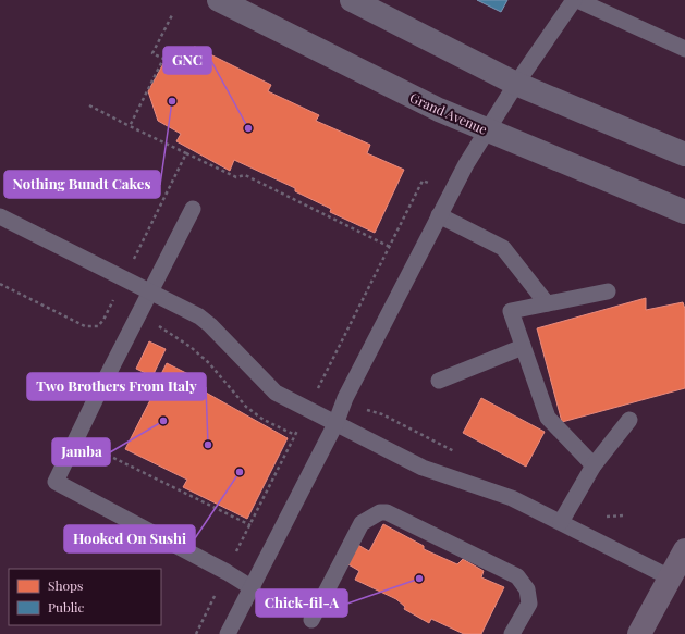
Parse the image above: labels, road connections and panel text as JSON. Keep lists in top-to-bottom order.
{
  "streets": {
    "street": ["Grand Avenue"]
  },
  "places": [
    "Nothing Bundt Cakes",
    "GNC",
    "Jamba",
    "Two Brothers From Italy",
    "Hooked On Sushi",
    "Chick-fil-A"
  ],
  "legend": ["Shops", "Public"]
}
